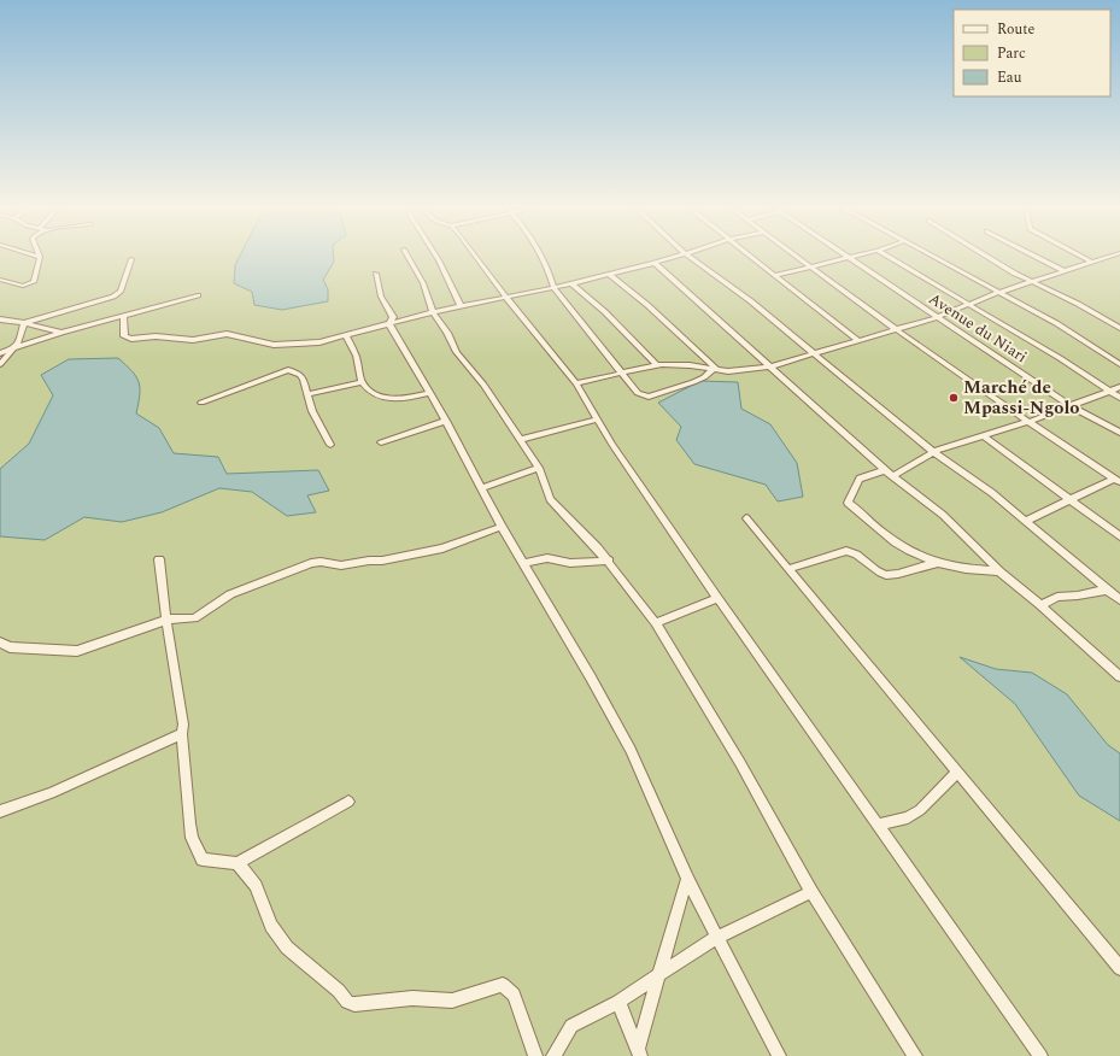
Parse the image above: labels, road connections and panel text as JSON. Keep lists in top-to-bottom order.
{
  "streets": {
    "street": ["Avenue du Niari"]
  },
  "places": ["Marché de Mpassi-Ngolo"],
  "legend": ["Route", "Parc", "Eau"]
}
